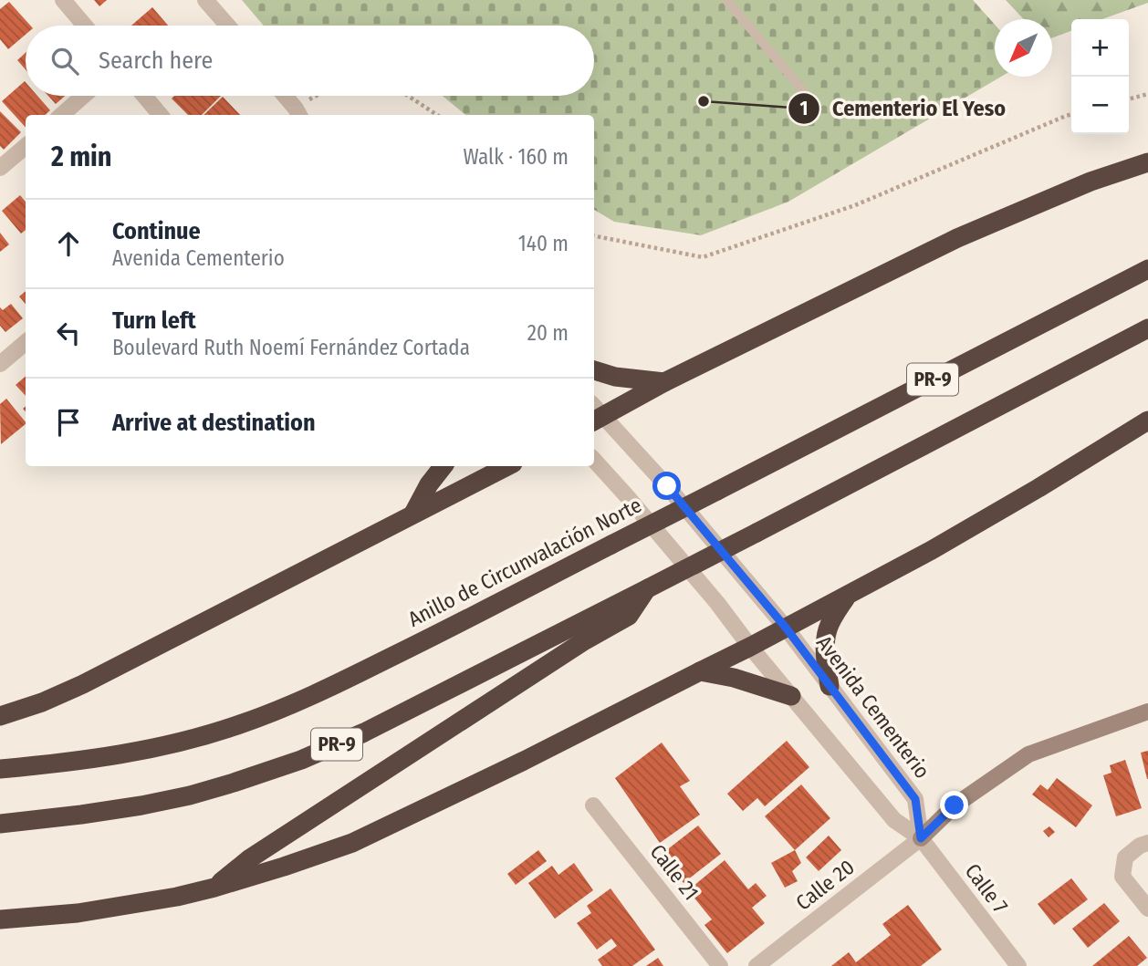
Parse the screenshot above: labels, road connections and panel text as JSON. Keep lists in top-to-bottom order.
{
  "streets": {
    "highway": ["PR-9", "Anillo de Circunvalación Norte"],
    "street": [
      "Avenida Cementerio",
      "Calle 21",
      "Calle 20",
      "Calle 7"
    ]
  },
  "crossings": [
    ["Avenida Cementerio", "Calle 20"],
    ["Avenida Cementerio", "Calle 7"],
    ["Calle 20", "Calle 7"]
  ],
  "places": ["Cementerio El Yeso"],
  "north": "bottom left",
  "page": {
    "map_buttons": ["+", "−"],
    "search": "Search here",
    "heading": ["2 min", "Walk · 160 m"],
    "list": [
      ["Continue", "Avenida Cementerio", "140 m"],
      ["Turn left", "Boulevard Ruth Noemí Fernández Cortada", "20 m"],
      "Arrive at destination"
    ]
  }
}
